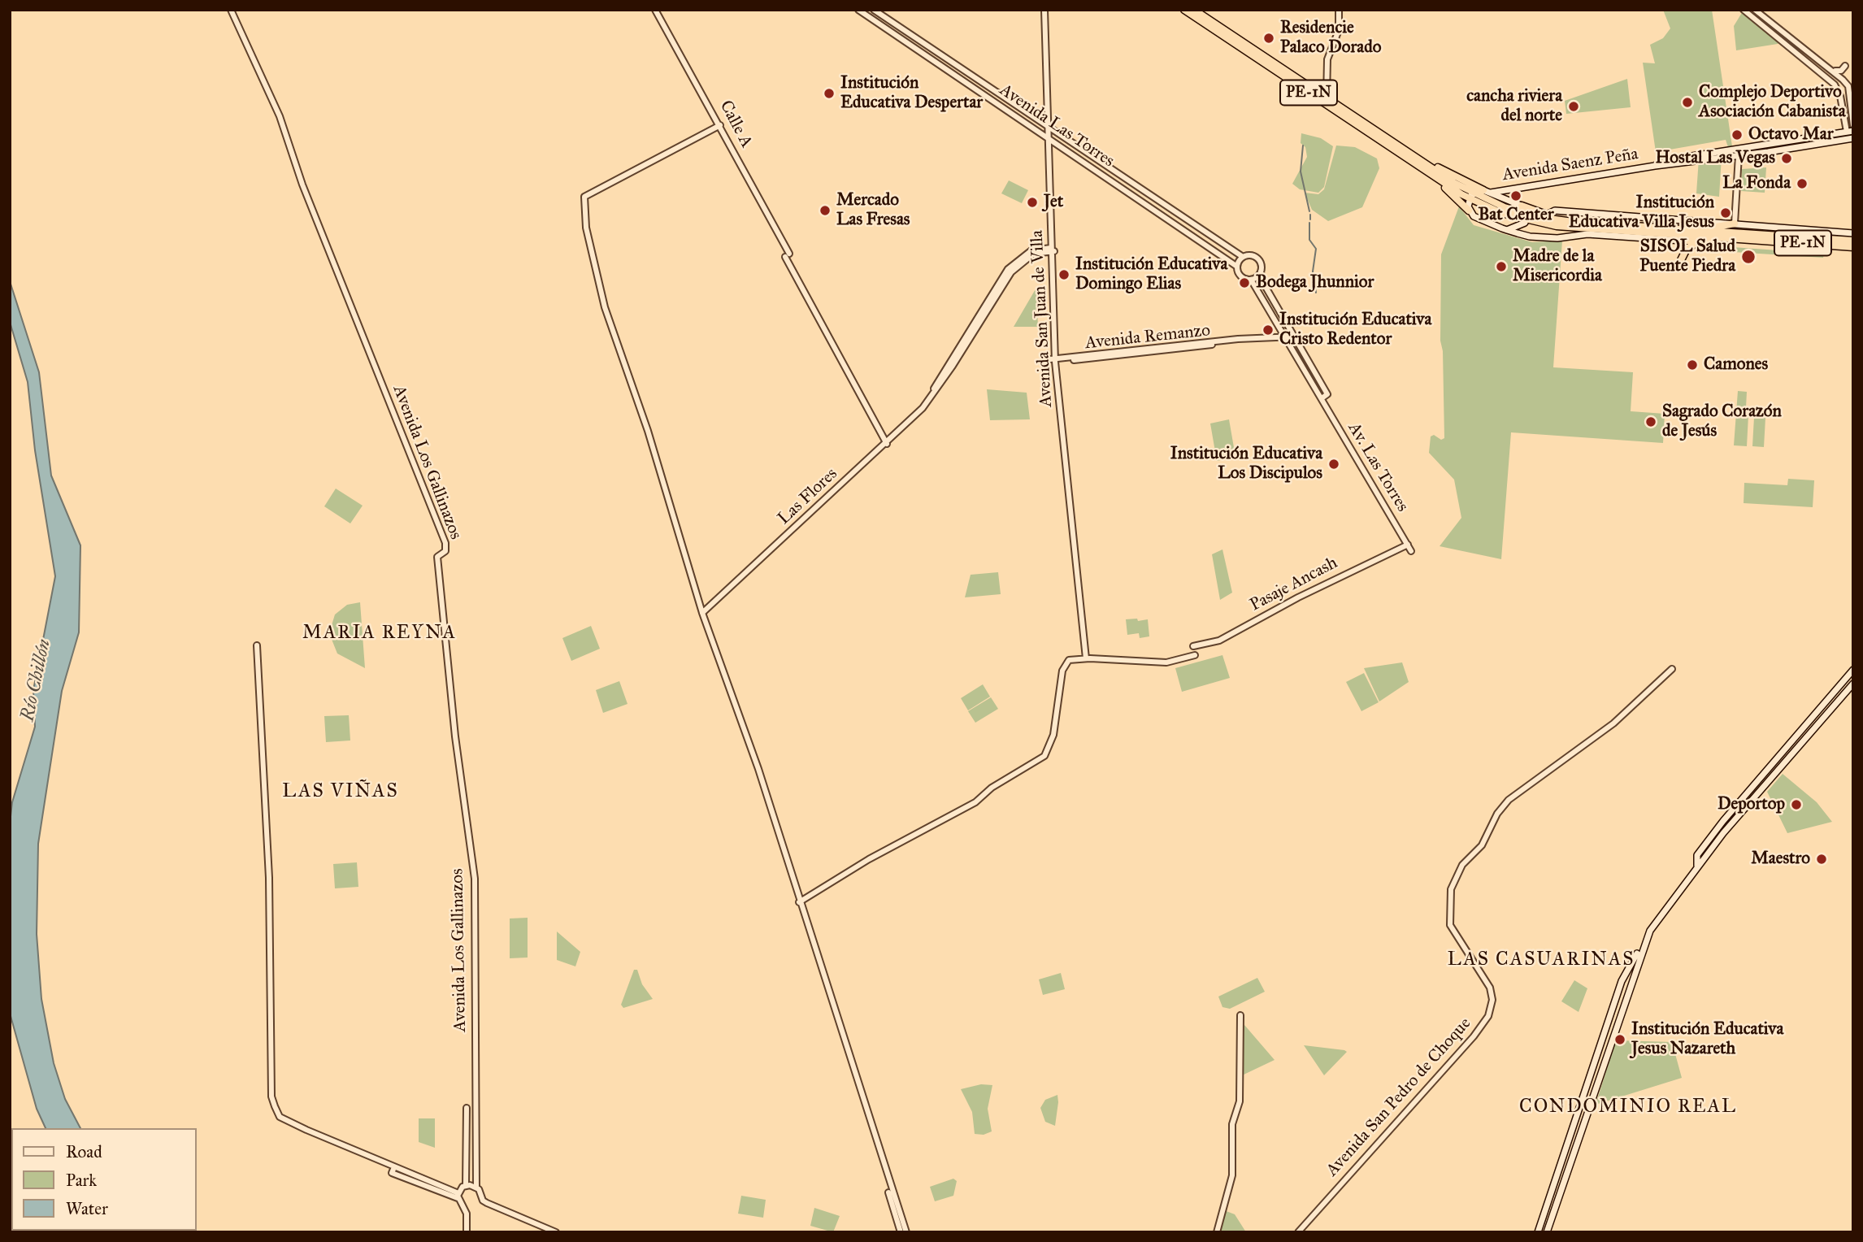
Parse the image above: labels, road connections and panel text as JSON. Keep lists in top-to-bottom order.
{
  "streets": {
    "highway": ["PE-1N"],
    "main road": ["Avenida Saenz Peña"],
    "street": [
      "Calle A",
      "Avenida Las Torres",
      "Avenida San Juan de Villa",
      "Avenida Remanzo",
      "Avenida Los Gallinazos",
      "Av. Las Torres",
      "Las Flores",
      "Pasaje Ancash",
      "Avenida San Pedro de Choque"
    ]
  },
  "crossings": [
    ["PE-1N", "Avenida Saenz Peña"],
    ["Calle A", "Las Flores"],
    ["Avenida Las Torres", "Avenida San Juan de Villa"],
    ["Avenida Las Torres", "Av. Las Torres"],
    ["Avenida San Juan de Villa", "Avenida Remanzo"],
    ["Avenida San Juan de Villa", "Las Flores"],
    ["Avenida Remanzo", "Av. Las Torres"],
    ["Av. Las Torres", "Pasaje Ancash"]
  ],
  "districts": [
    "MARIA REYNA",
    "LAS VIÑAS",
    "LAS CASUARINAS",
    "CONDOMINIO REAL"
  ],
  "water": ["Río Chillón"],
  "places": [
    "Residencie Palaco Dorado",
    "Institución Educativa Despertar",
    "Complejo Deportivo Asociación Cabanista",
    "cancha riviera del norte",
    "Octavo Mar",
    "Hostal Las Vegas",
    "La Fonda",
    "Bat Center",
    "Jet",
    "Mercado Las Fresas",
    "Institución Educativa Villa Jesus",
    "SISOL Salud Puente Piedra",
    "Madre de la Misericordia",
    "Institución Educativa Domingo Elias",
    "Bodega Jhunnior",
    "Institución Educativa Cristo Redentor",
    "Camones",
    "Sagrado Corazón de Jesús",
    "Institución Educativa Los Discipulos",
    "Deportop",
    "Maestro",
    "Institución Educativa Jesus Nazareth"
  ],
  "legend": ["Road", "Park", "Water"]
}
